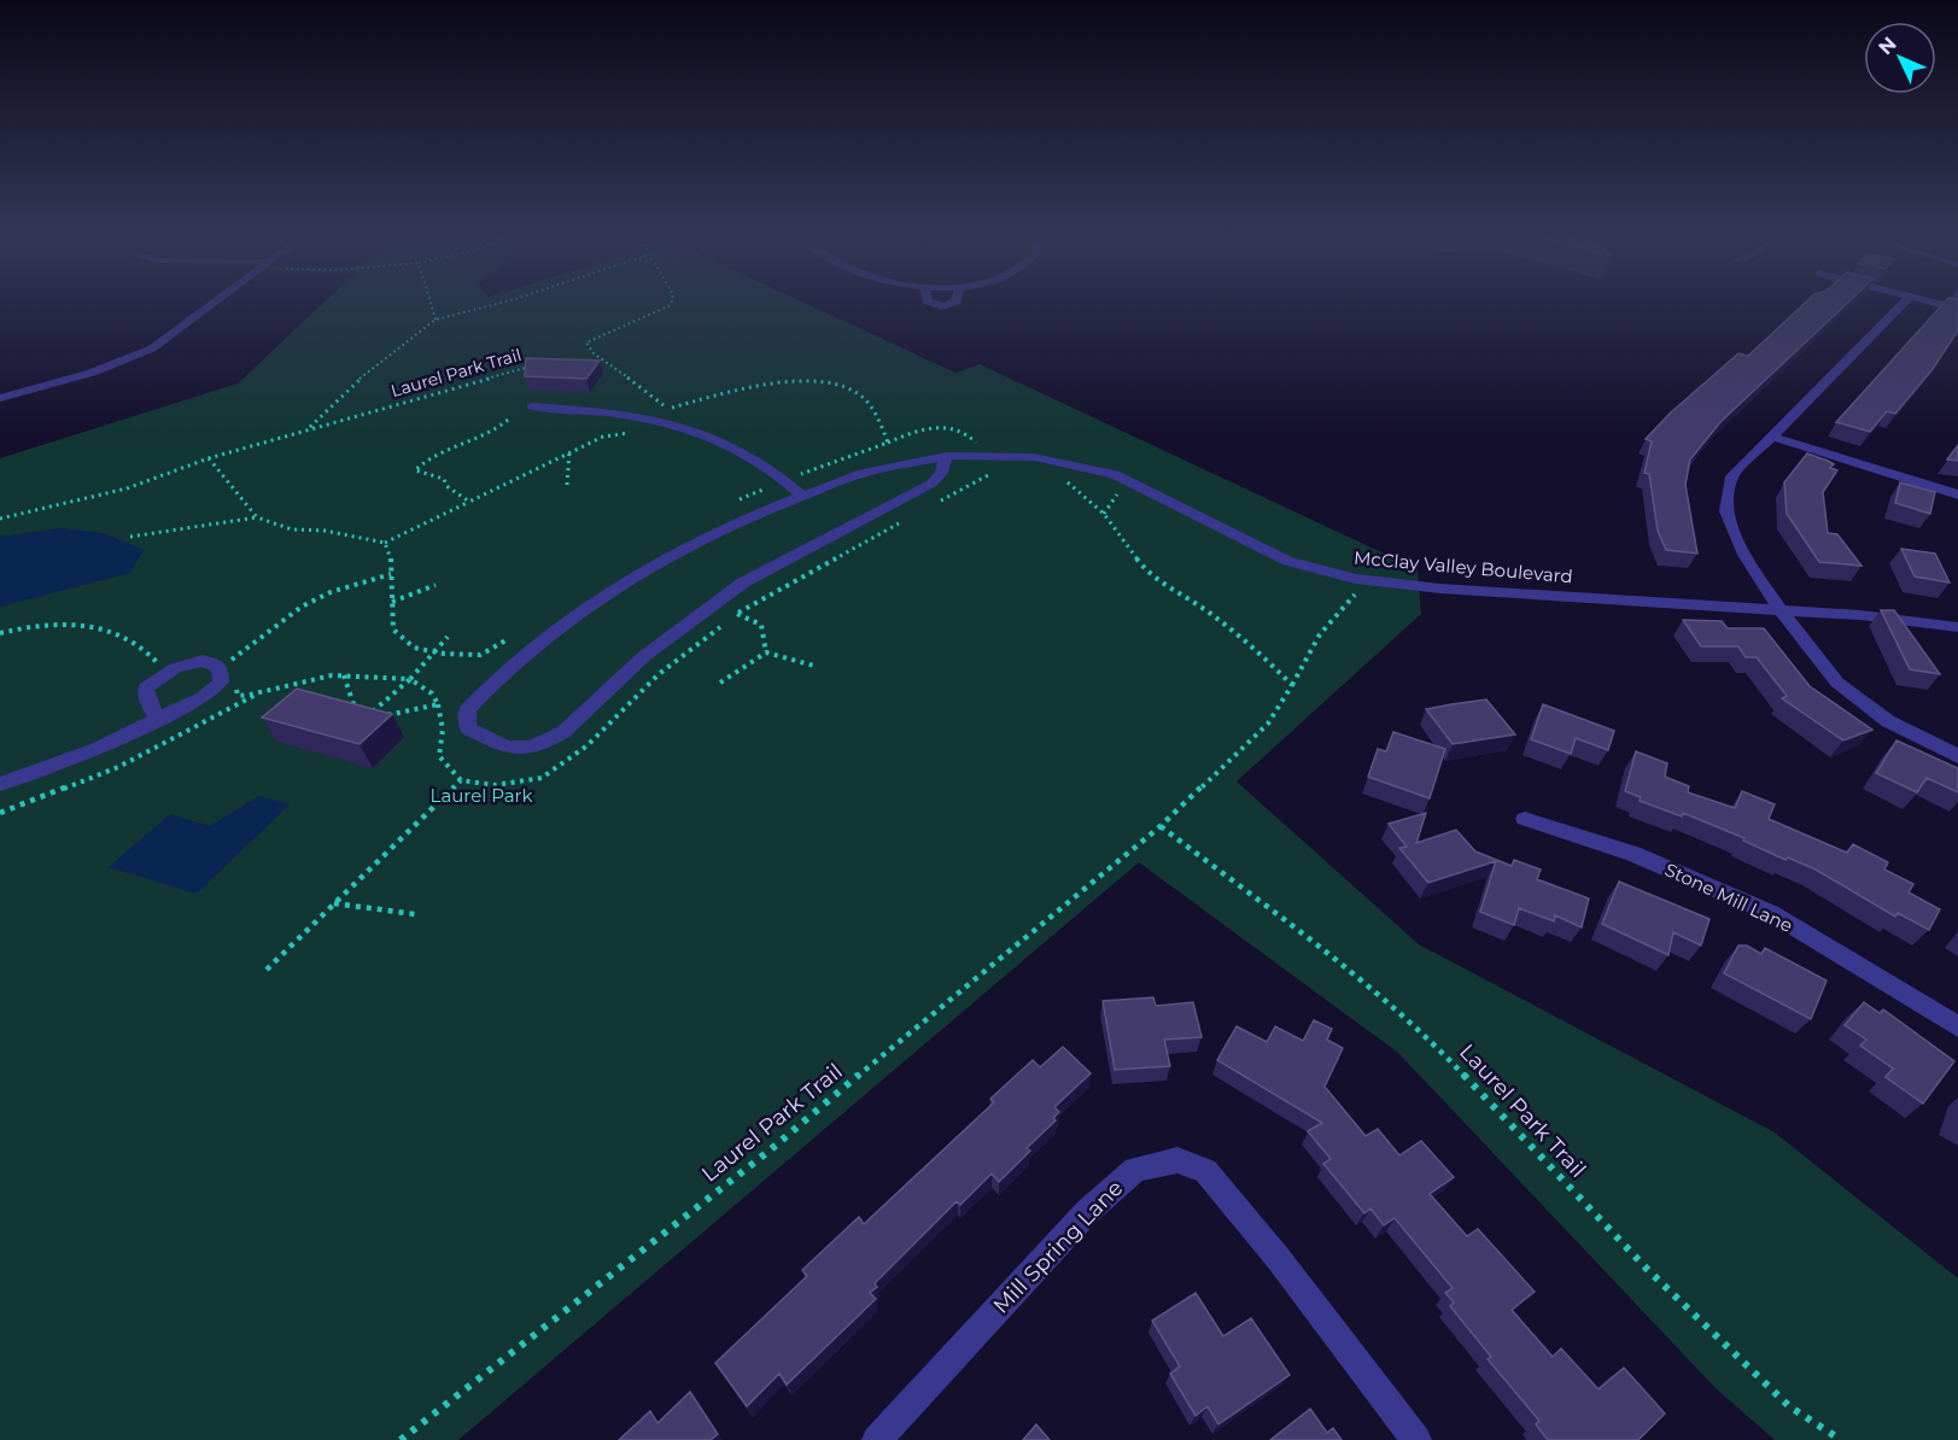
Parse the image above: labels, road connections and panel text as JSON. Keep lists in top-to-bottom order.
{
  "streets": {
    "street": ["McClay Valley Boulevard", "Stone Mill Lane", "Mill Spring Lane"],
    "path": ["Laurel Park Trail"]
  },
  "parks": ["Laurel Park"],
  "north": "top left"
}
